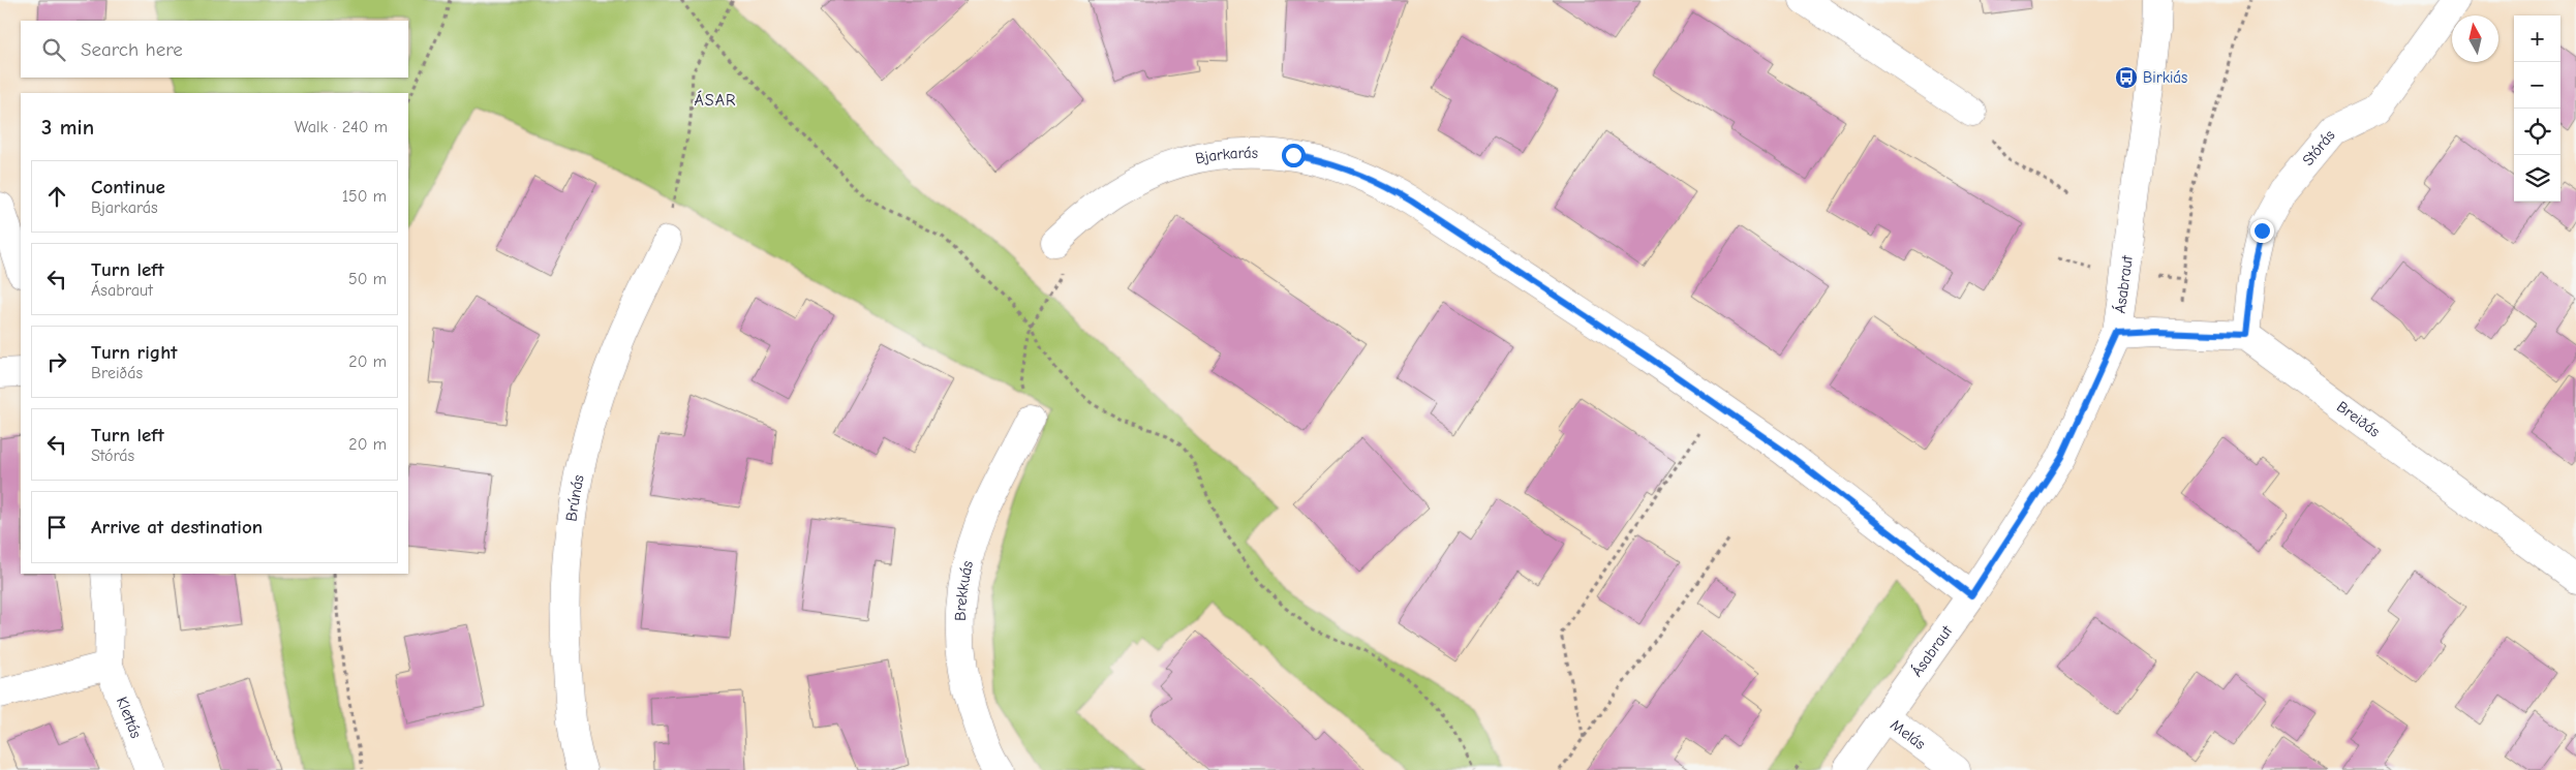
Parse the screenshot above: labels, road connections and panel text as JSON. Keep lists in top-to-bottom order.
{
  "streets": {
    "street": [
      "Stórás",
      "Bjarkarás",
      "Ásabraut",
      "Breiðás",
      "Brúnás",
      "Brekkuás",
      "Klettás",
      "Melás"
    ]
  },
  "crossings": [
    ["Stórás", "Breiðás"],
    ["Bjarkarás", "Ásabraut"],
    ["Ásabraut", "Melás"]
  ],
  "districts": ["ÁSAR"],
  "places": {
    "bus stop": ["Birkiás"]
  },
  "north": "top",
  "page": {
    "map_buttons": ["+", "−"],
    "search": "Search here",
    "heading": ["3 min", "Walk · 240 m"],
    "list": [
      ["Continue", "Bjarkarás", "150 m"],
      ["Turn left", "Ásabraut", "50 m"],
      ["Turn right", "Breiðás", "20 m"],
      ["Turn left", "Stórás", "20 m"],
      "Arrive at destination"
    ]
  }
}
